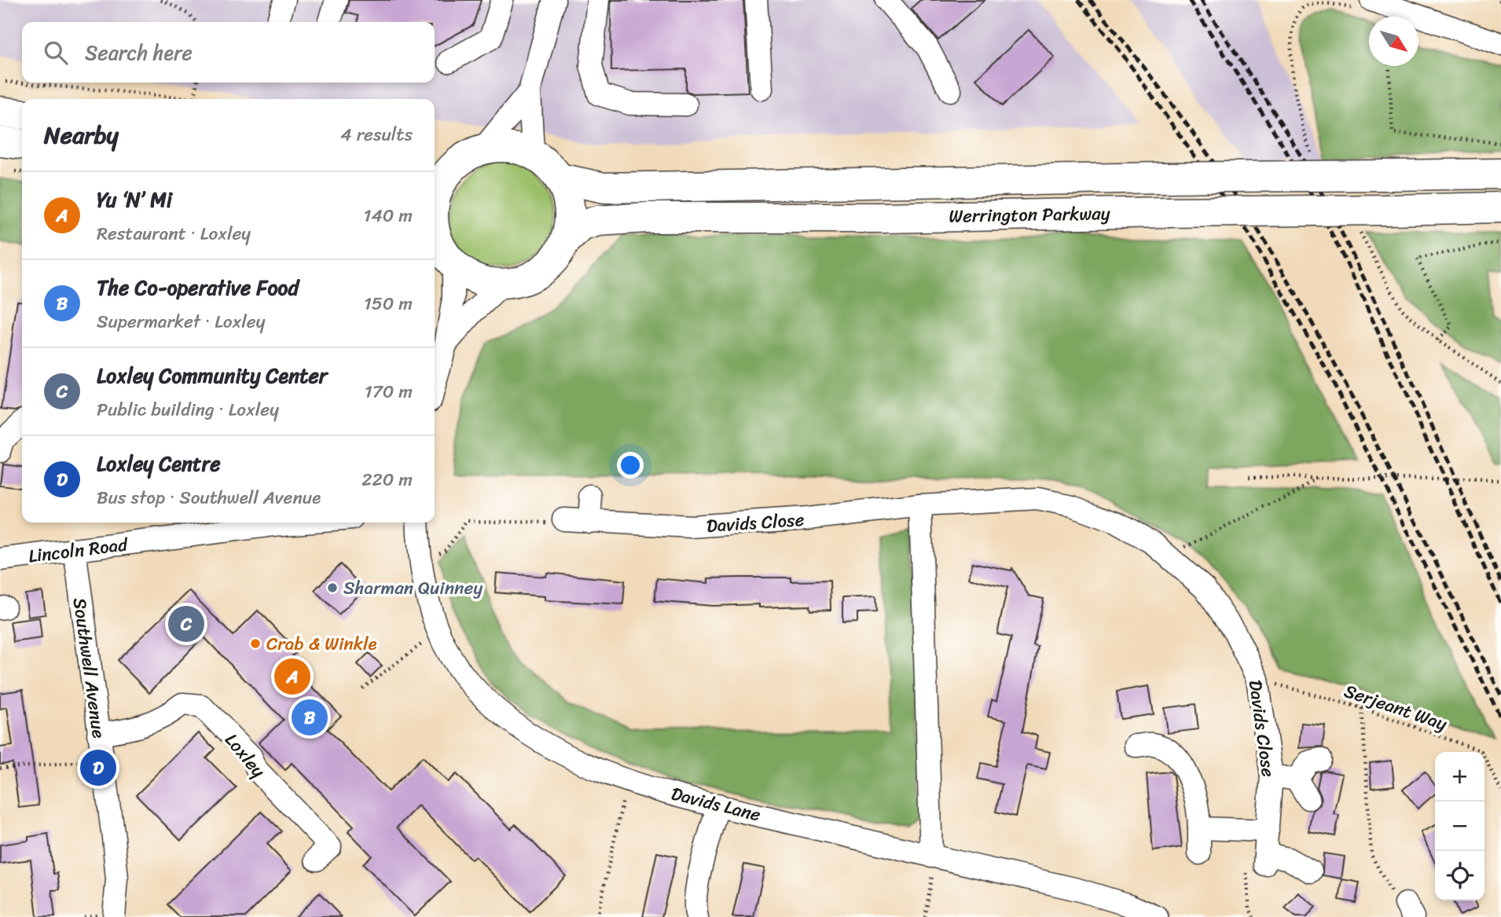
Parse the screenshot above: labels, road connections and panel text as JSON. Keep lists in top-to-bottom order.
{
  "streets": {
    "highway": ["Werrington Parkway"],
    "street": [
      "Davids Close",
      "Lincoln Road",
      "Southwell Avenue",
      "Loxley",
      "Davids Lane"
    ],
    "path": ["Serjeant Way"]
  },
  "crossings": [
    ["Davids Close", "Serjeant Way"],
    ["Lincoln Road", "Southwell Avenue"],
    ["Southwell Avenue", "Loxley"]
  ],
  "places": ["Sharman Quinney", "Crab & Winkle"],
  "north": "bottom right",
  "page": {
    "search": "Search here",
    "heading": ["Nearby", "4 results"],
    "list": [
      {
        "mark": "A",
        "name": "Yu ‘N’ Mi",
        "note": "Restaurant · Loxley",
        "value": "140 m"
      },
      {
        "mark": "B",
        "name": "The Co-operative Food",
        "note": "Supermarket · Loxley",
        "value": "150 m"
      },
      {
        "mark": "C",
        "name": "Loxley Community Center",
        "note": "Public building · Loxley",
        "value": "170 m"
      },
      {
        "mark": "D",
        "name": "Loxley Centre",
        "note": "Bus stop · Southwell Avenue",
        "value": "220 m"
      }
    ],
    "pins": [
      "C",
      "A",
      "B",
      "D"
    ],
    "map_buttons": ["+", "−"]
  }
}
